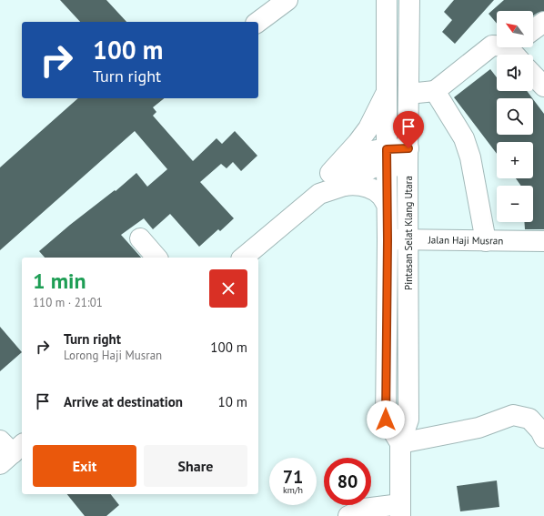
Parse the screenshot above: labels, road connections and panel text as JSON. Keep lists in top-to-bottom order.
{
  "streets": {
    "main road": ["Pintasan Selat Klang Utara", "Jalan Haji Musran"]
  },
  "crossings": [
    ["Pintasan Selat Klang Utara", "Jalan Haji Musran"]
  ],
  "north": "top left",
  "page": {
    "map_buttons": ["+", "−"],
    "turn": ["100 m", "Turn right"],
    "heading": ["1 min", "110 m · 21:01"],
    "list": [
      {
        "name": "Turn right",
        "note": "Lorong Haji Musran",
        "value": "100 m"
      },
      {
        "name": "Arrive at destination",
        "value": "10 m"
      }
    ],
    "buttons": ["Exit", "Share"],
    "speed": "71 km/h",
    "limit": "80"
  }
}
